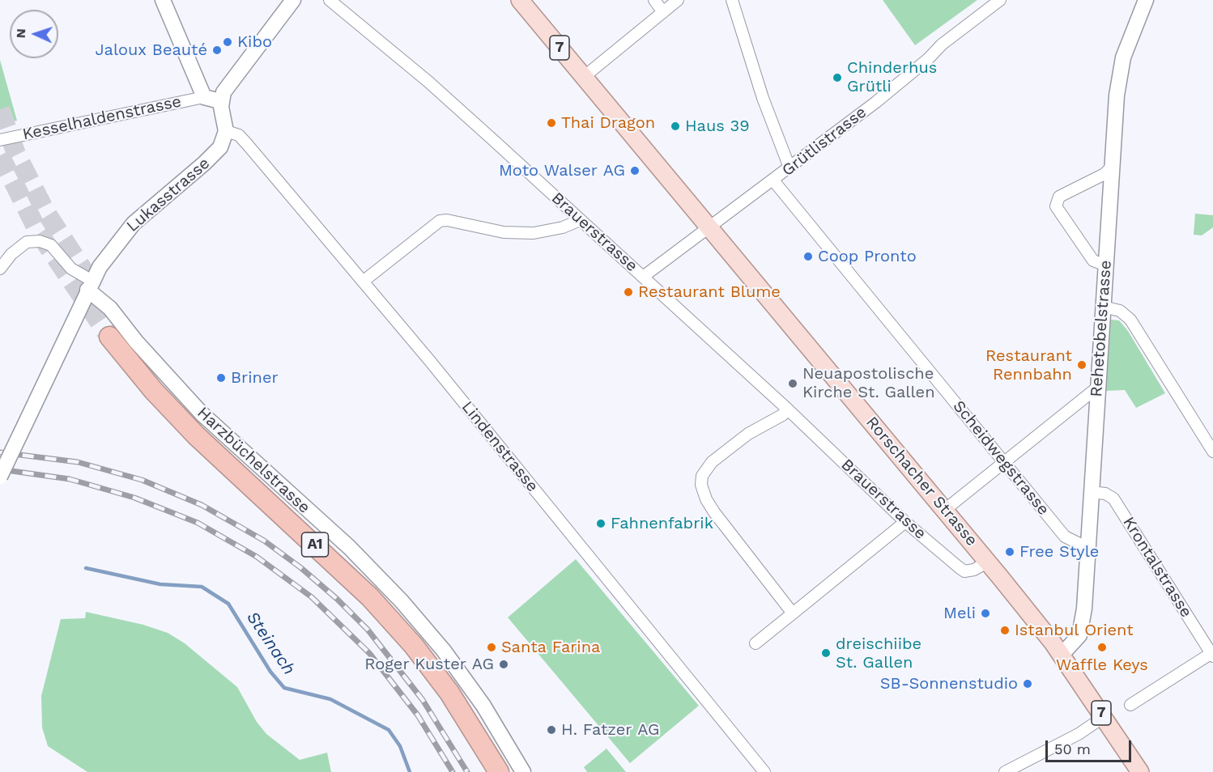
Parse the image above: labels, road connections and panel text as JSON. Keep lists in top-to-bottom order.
{
  "streets": {
    "highway": ["A1"],
    "main road": ["7", "Rorschacher Strasse"],
    "street": [
      "Kesselhaldenstrasse",
      "Grütlistrasse",
      "Lukasstrasse",
      "Brauerstrasse",
      "Rehetobelstrasse",
      "Lindenstrasse",
      "Scheidwegstrasse",
      "Harzbüchelstrasse",
      "Krontalstrasse"
    ]
  },
  "crossings": [
    ["Grütlistrasse", "Brauerstrasse"],
    ["Grütlistrasse", "Scheidwegstrasse"],
    ["Grütlistrasse", "Rorschacher Strasse"],
    ["Lukasstrasse", "Lindenstrasse"],
    ["Lukasstrasse", "Harzbüchelstrasse"],
    ["Brauerstrasse", "Rorschacher Strasse"],
    ["Rehetobelstrasse", "Scheidwegstrasse"],
    ["Rehetobelstrasse", "Rorschacher Strasse"],
    ["Rehetobelstrasse", "Krontalstrasse"]
  ],
  "water": ["Steinach"],
  "places": [
    "Kibo",
    "Jaloux Beauté",
    "Chinderhus Grütli",
    "Thai Dragon",
    "Haus 39",
    "Moto Walser AG",
    "Coop Pronto",
    "Restaurant Blume",
    "Restaurant Rennbahn",
    "Briner",
    "Neuapostolische Kirche St. Gallen",
    "Fahnenfabrik",
    "Free Style",
    "Meli",
    "Istanbul Orient",
    "Santa Farina",
    "Waffle Keys",
    "dreischiibe St. Gallen",
    "Roger Kuster AG",
    "SB-Sonnenstudio",
    "H. Fatzer AG"
  ],
  "scale_bar": "50 m",
  "north": "left"
}
